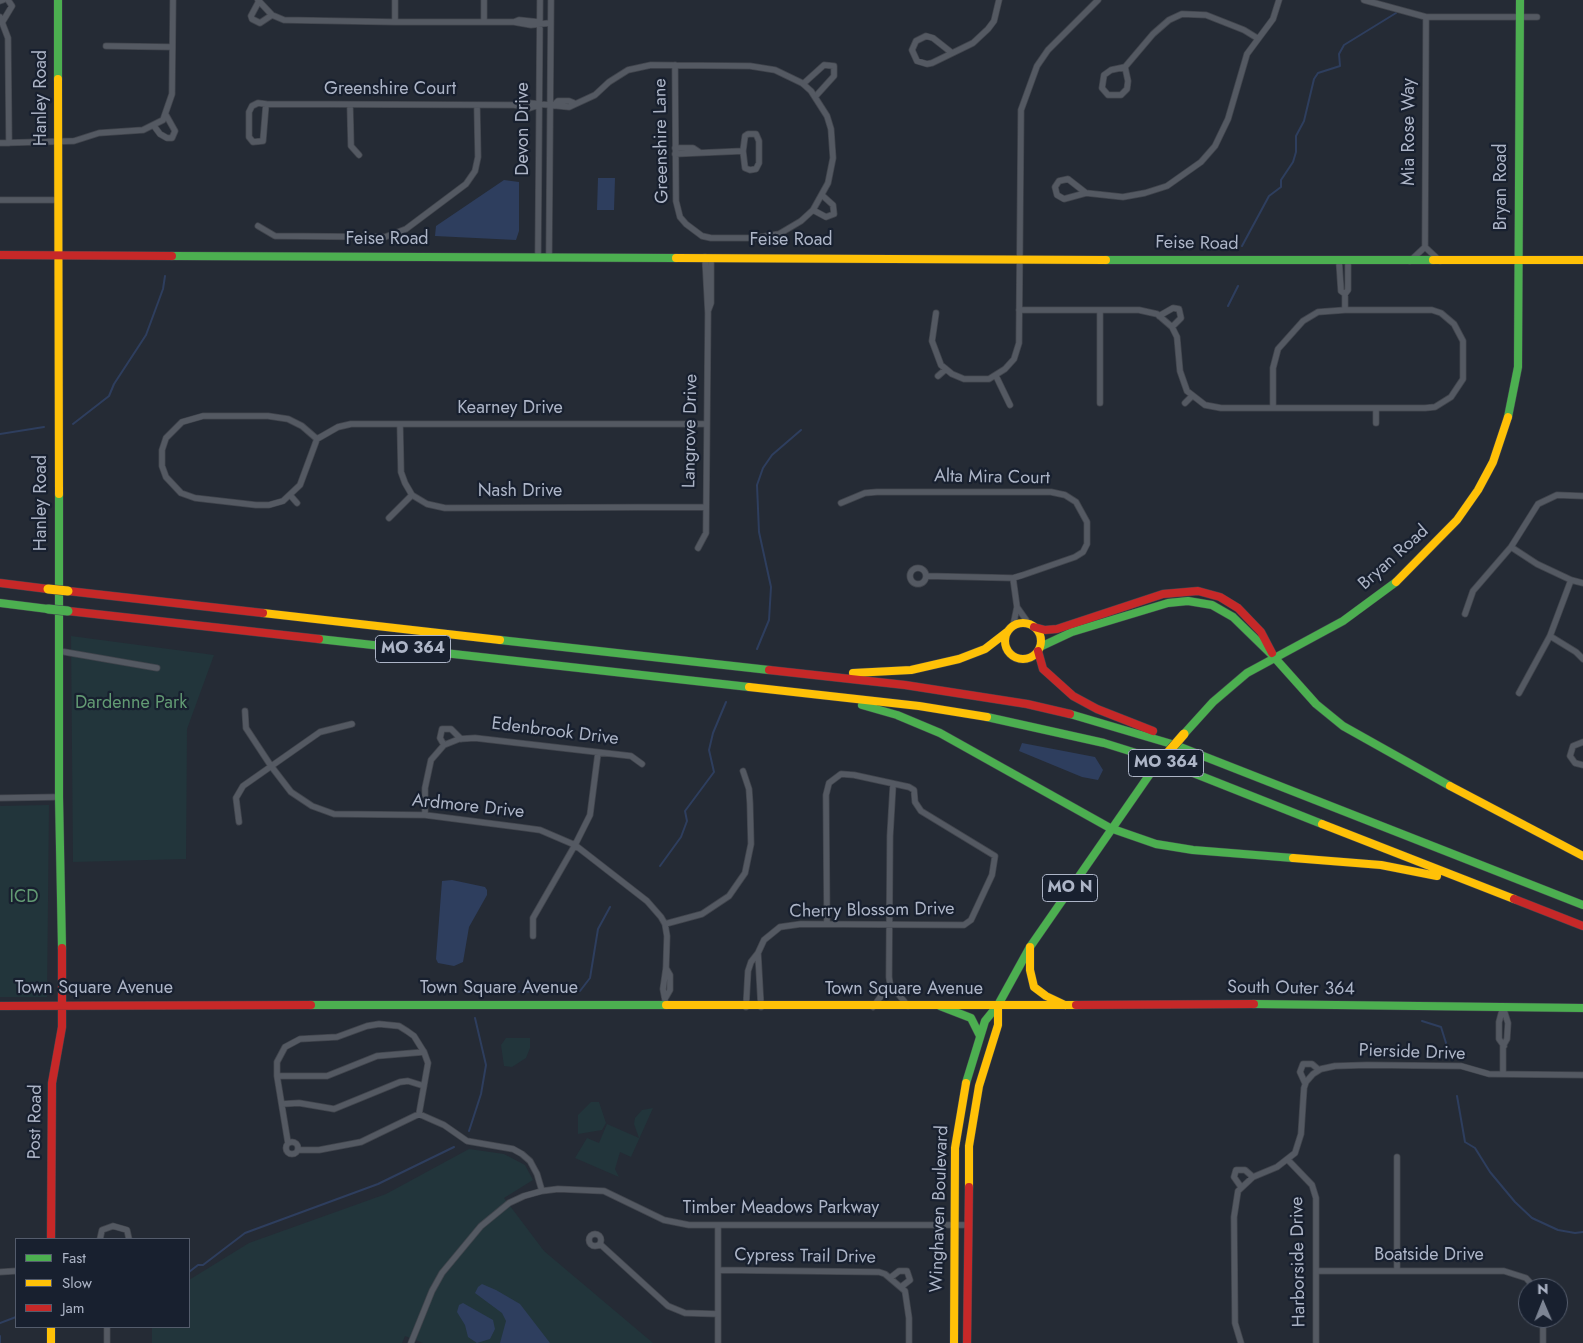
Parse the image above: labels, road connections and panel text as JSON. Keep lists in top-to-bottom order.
{
  "streets": {
    "main road": [
      "Hanley Road",
      "Bryan Road",
      "Feise Road",
      "MO 364",
      "MO N",
      "Town Square Avenue",
      "South Outer 364",
      "Post Road",
      "Winghaven Boulevard"
    ],
    "street": [
      "Greenshire Court",
      "Devon Drive",
      "Mia Rose Way",
      "Greenshire Lane",
      "Kearney Drive",
      "Langrove Drive",
      "Alta Mira Court",
      "Nash Drive",
      "Edenbrook Drive",
      "Ardmore Drive",
      "Cherry Blossom Drive",
      "Pierside Drive",
      "Timber Meadows Parkway",
      "Boatside Drive",
      "Cypress Trail Drive",
      "Harborside Drive"
    ]
  },
  "crossings": [
    ["Greenshire Court", "Devon Drive"],
    ["Greenshire Court", "Greenshire Lane"],
    ["Hanley Road", "Feise Road"],
    ["Hanley Road", "Town Square Avenue"],
    ["Hanley Road", "Post Road"],
    ["Devon Drive", "Greenshire Lane"],
    ["Devon Drive", "Feise Road"],
    ["Bryan Road", "Feise Road"],
    ["Bryan Road", "Town Square Avenue"],
    ["Bryan Road", "South Outer 364"],
    ["Bryan Road", "Winghaven Boulevard"],
    ["Feise Road", "Langrove Drive"],
    ["Kearney Drive", "Langrove Drive"],
    ["Langrove Drive", "Nash Drive"],
    ["Edenbrook Drive", "Ardmore Drive"],
    ["Cherry Blossom Drive", "Town Square Avenue"],
    ["Town Square Avenue", "South Outer 364"],
    ["Town Square Avenue", "Post Road"],
    ["Town Square Avenue", "Winghaven Boulevard"],
    ["South Outer 364", "Winghaven Boulevard"],
    ["Pierside Drive", "Harborside Drive"],
    ["Timber Meadows Parkway", "Winghaven Boulevard"],
    ["Boatside Drive", "Harborside Drive"]
  ],
  "parks": ["Dardenne Park", "ICD"],
  "legend": ["Fast", "Slow", "Jam"],
  "north": "top"
}
